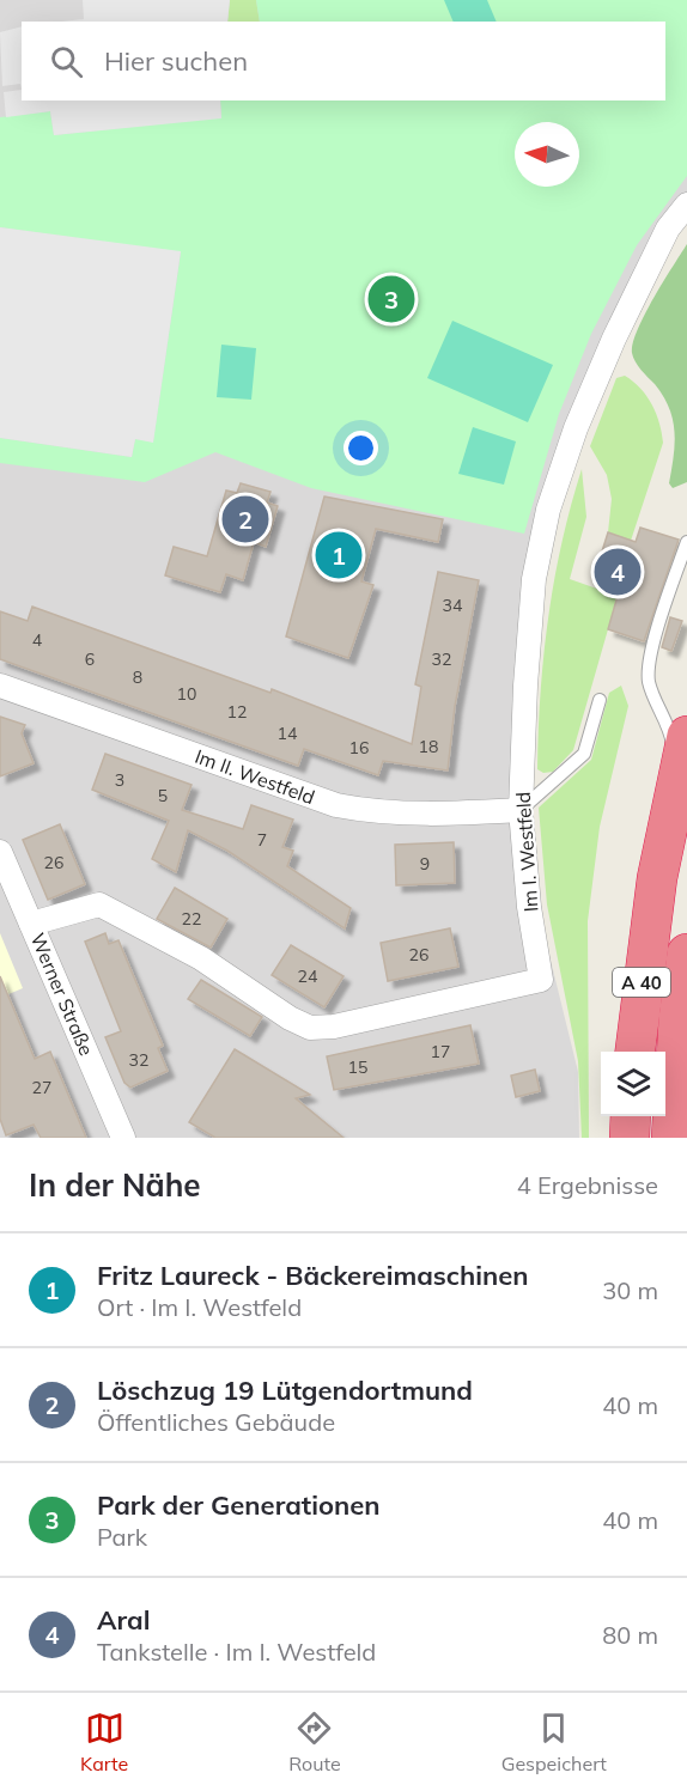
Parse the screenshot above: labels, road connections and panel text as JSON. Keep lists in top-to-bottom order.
{
  "streets": {
    "highway": ["A 40"],
    "street": ["Im II. Westfeld", "Im I. Westfeld", "Werner Straße"]
  },
  "crossings": [
    ["Im II. Westfeld", "Im I. Westfeld"],
    ["Im I. Westfeld", "Werner Straße"]
  ],
  "house_numbers": [
    "34",
    "4",
    "6",
    "32",
    "8",
    "10",
    "12",
    "14",
    "18",
    "16",
    "3",
    "5",
    "7",
    "26",
    "9",
    "22",
    "26",
    "24",
    "17",
    "32",
    "15",
    "27"
  ],
  "north": "left",
  "page": {
    "search": "Hier suchen",
    "pins": [
      "3",
      "2",
      "1",
      "4"
    ],
    "heading": ["In der Nähe", "4 Ergebnisse"],
    "list": [
      {
        "mark": "1",
        "name": "Fritz Laureck - Bäckereimaschinen",
        "note": "Ort · Im I. Westfeld",
        "value": "30 m"
      },
      {
        "mark": "2",
        "name": "Löschzug 19 Lütgendortmund",
        "note": "Öffentliches Gebäude",
        "value": "40 m"
      },
      {
        "mark": "3",
        "name": "Park der Generationen",
        "note": "Park",
        "value": "40 m"
      },
      {
        "mark": "4",
        "name": "Aral",
        "note": "Tankstelle · Im I. Westfeld",
        "value": "80 m"
      }
    ],
    "nav": ["Karte", "Route", "Gespeichert"]
  }
}
